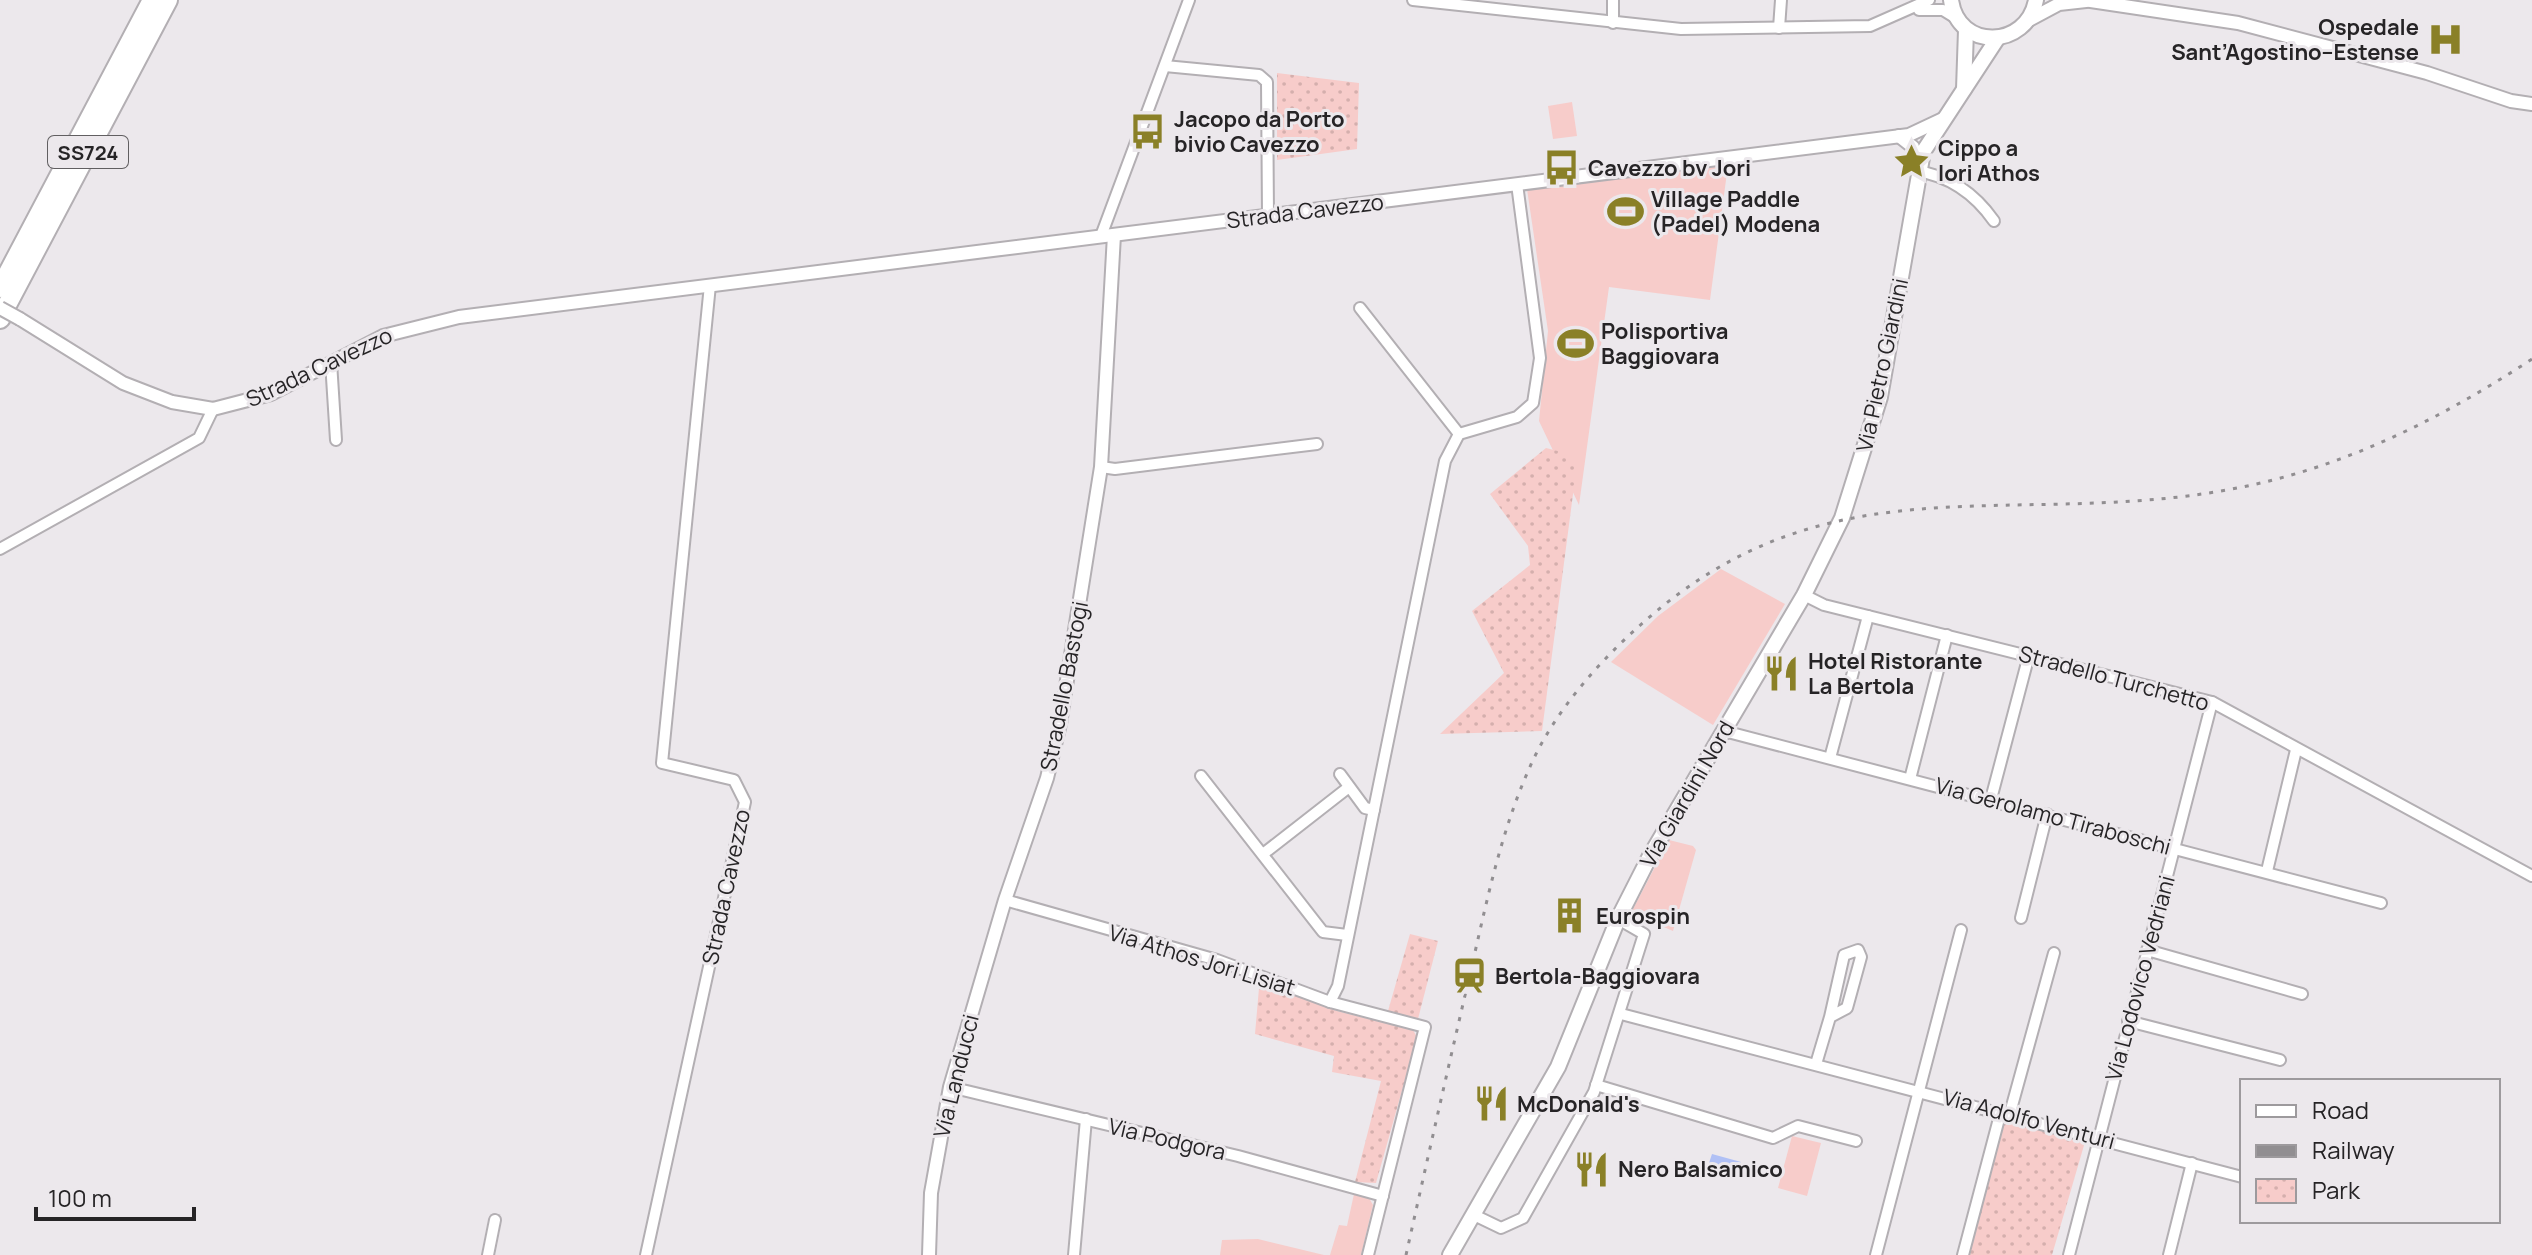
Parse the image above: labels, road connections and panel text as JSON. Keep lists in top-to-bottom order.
{
  "streets": {
    "highway": ["SS724"],
    "main road": ["Via Pietro Giardini", "Via Giardini Nord"],
    "street": [
      "Strada Cavezzo",
      "Stradello Turchetto",
      "Stradello Bastogi",
      "Via Gerolamo Tiraboschi",
      "Via Athos Jori Lisiat",
      "Via Lodovico Vedriani",
      "Via Landucci",
      "Via Adolfo Venturi",
      "Via Podgora"
    ]
  },
  "crossings": [
    ["SS724", "Strada Cavezzo"],
    ["Strada Cavezzo", "Via Pietro Giardini"],
    ["Strada Cavezzo", "Stradello Bastogi"],
    ["Via Pietro Giardini", "Stradello Turchetto"],
    ["Via Pietro Giardini", "Via Giardini Nord"],
    ["Stradello Turchetto", "Via Giardini Nord"],
    ["Stradello Turchetto", "Via Lodovico Vedriani"],
    ["Stradello Bastogi", "Via Athos Jori Lisiat"],
    ["Stradello Bastogi", "Via Landucci"],
    ["Via Giardini Nord", "Via Gerolamo Tiraboschi"],
    ["Via Gerolamo Tiraboschi", "Via Lodovico Vedriani"],
    ["Via Athos Jori Lisiat", "Via Landucci"],
    ["Via Athos Jori Lisiat", "Via Podgora"],
    ["Via Lodovico Vedriani", "Via Adolfo Venturi"],
    ["Via Landucci", "Via Podgora"]
  ],
  "places": {
    "hospital": ["Ospedale Sant’Agostino–Estense"],
    "bus stop": ["Jacopo da Porto bivio Cavezzo", "Cavezzo bv Jori"],
    "place": ["Cippo a Iori Athos"],
    "sports": ["Village Paddle (Padel) Modena", "Polisportiva Baggiovara"],
    "restaurant": ["Hotel Ristorante La Bertola", "McDonald's", "Nero Balsamico"],
    "building": ["Eurospin"],
    "station": ["Bertola-Baggiovara"]
  },
  "legend": ["Road", "Railway", "Park"],
  "scale_bar": "100 m"
}
